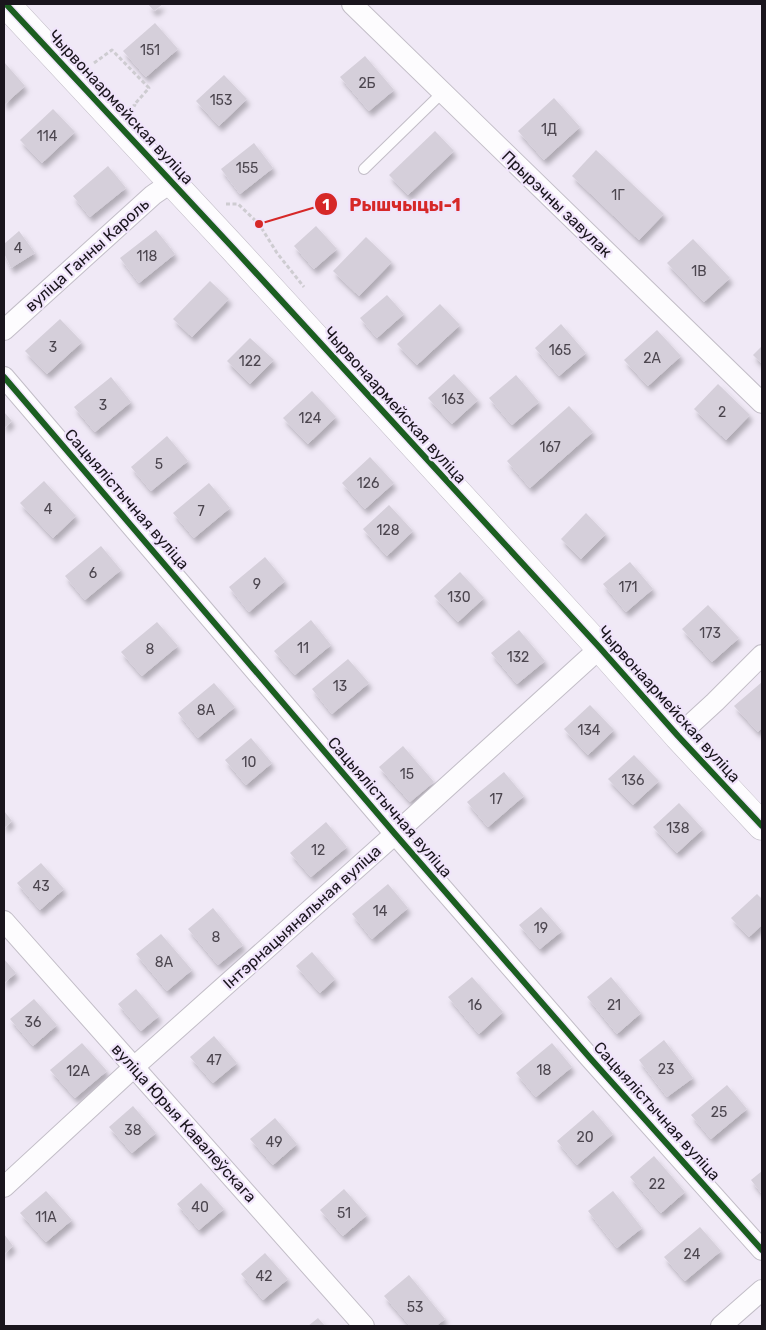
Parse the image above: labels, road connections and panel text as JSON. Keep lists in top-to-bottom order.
{
  "streets": {
    "highway": ["Чырвонаармейская вуліца"],
    "street": [
      "Прырэчны завулак",
      "вуліца Ганны Кароль",
      "Сацыялістычная вуліца",
      "Інтэрнацыянальная вуліца",
      "вуліца Юрыя Кавалеўскага"
    ]
  },
  "crossings": [
    ["Чырвонаармейская вуліца", "вуліца Ганны Кароль"],
    ["Чырвонаармейская вуліца", "Інтэрнацыянальная вуліца"],
    ["Сацыялістычная вуліца", "Інтэрнацыянальная вуліца"],
    ["Інтэрнацыянальная вуліца", "вуліца Юрыя Кавалеўскага"]
  ],
  "places": ["Рышчыцы-1"],
  "house_numbers": [
    "151",
    "2Б",
    "153",
    "1Д",
    "114",
    "155",
    "1Г",
    "4",
    "118",
    "1В",
    "3",
    "165",
    "2А",
    "122",
    "163",
    "3",
    "2",
    "124",
    "167",
    "5",
    "126",
    "4",
    "7",
    "128",
    "6",
    "9",
    "171",
    "130",
    "173",
    "11",
    "8",
    "132",
    "13",
    "8А",
    "134",
    "10",
    "15",
    "136",
    "17",
    "138",
    "12",
    "43",
    "14",
    "19",
    "8",
    "8А",
    "16",
    "21",
    "36",
    "47",
    "23",
    "18",
    "12А",
    "25",
    "38",
    "20",
    "49",
    "22",
    "40",
    "51",
    "11А",
    "24",
    "42",
    "53"
  ]
}
